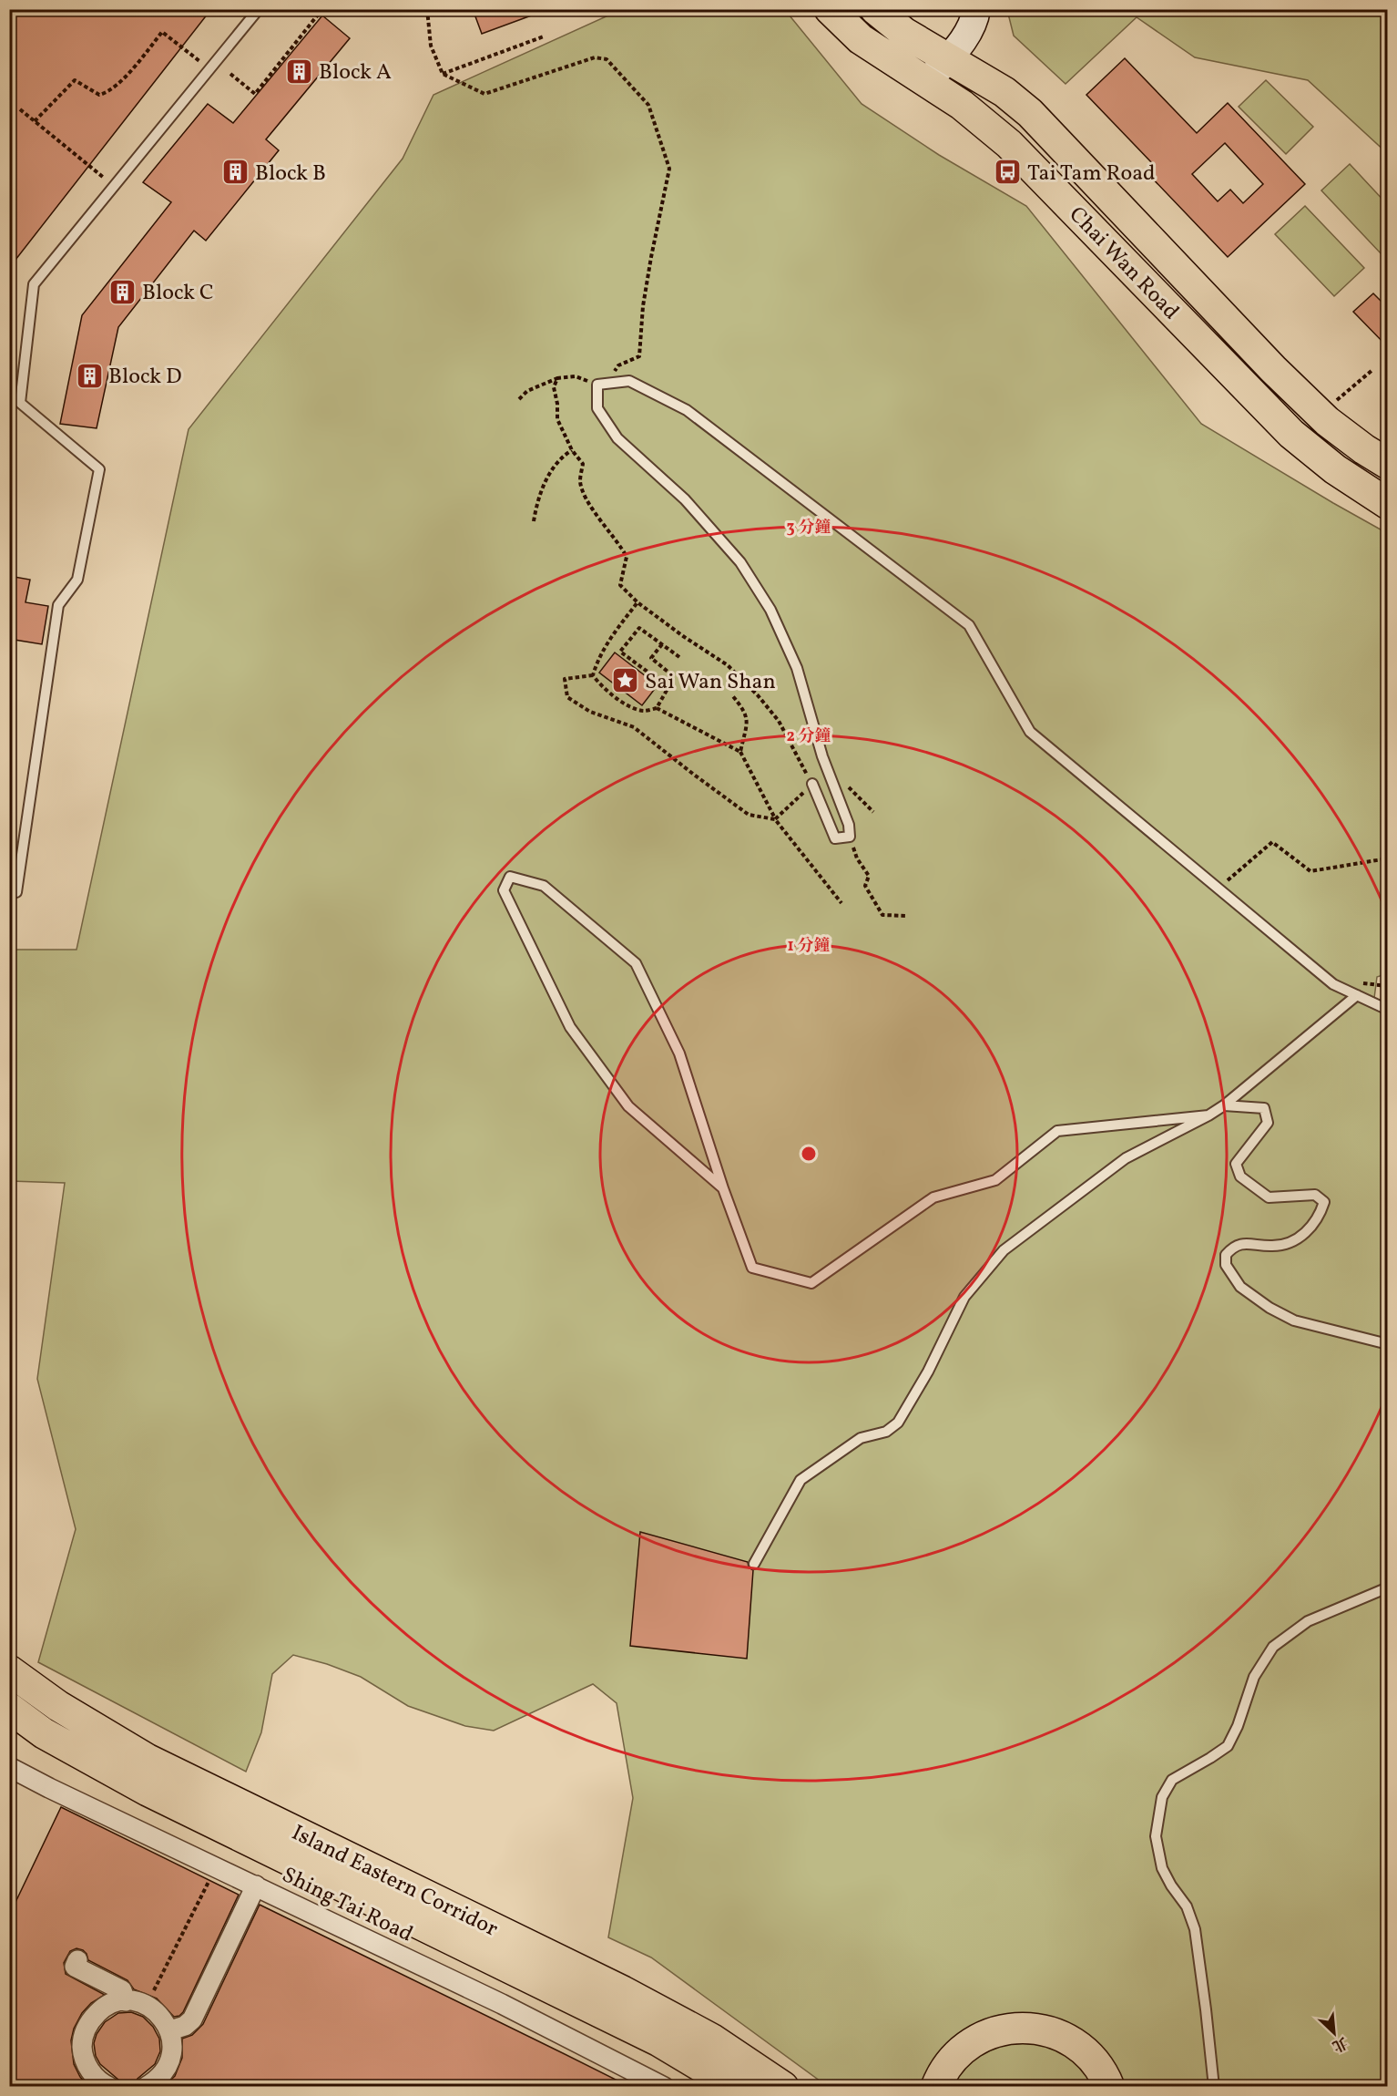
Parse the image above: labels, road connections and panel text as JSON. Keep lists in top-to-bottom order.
{
  "streets": {
    "main road": ["Chai Wan Road", "Island Eastern Corridor"],
    "street": ["Shing Tai Road"]
  },
  "places": {
    "building": [
      "Block A",
      "Block B",
      "Block C",
      "Block D"
    ],
    "bus stop": ["Tai Tam Road"],
    "place": ["Sai Wan Shan"]
  },
  "north": "bottom right",
  "rings": ["3 分鐘", "2 分鐘", "1 分鐘"]
}
